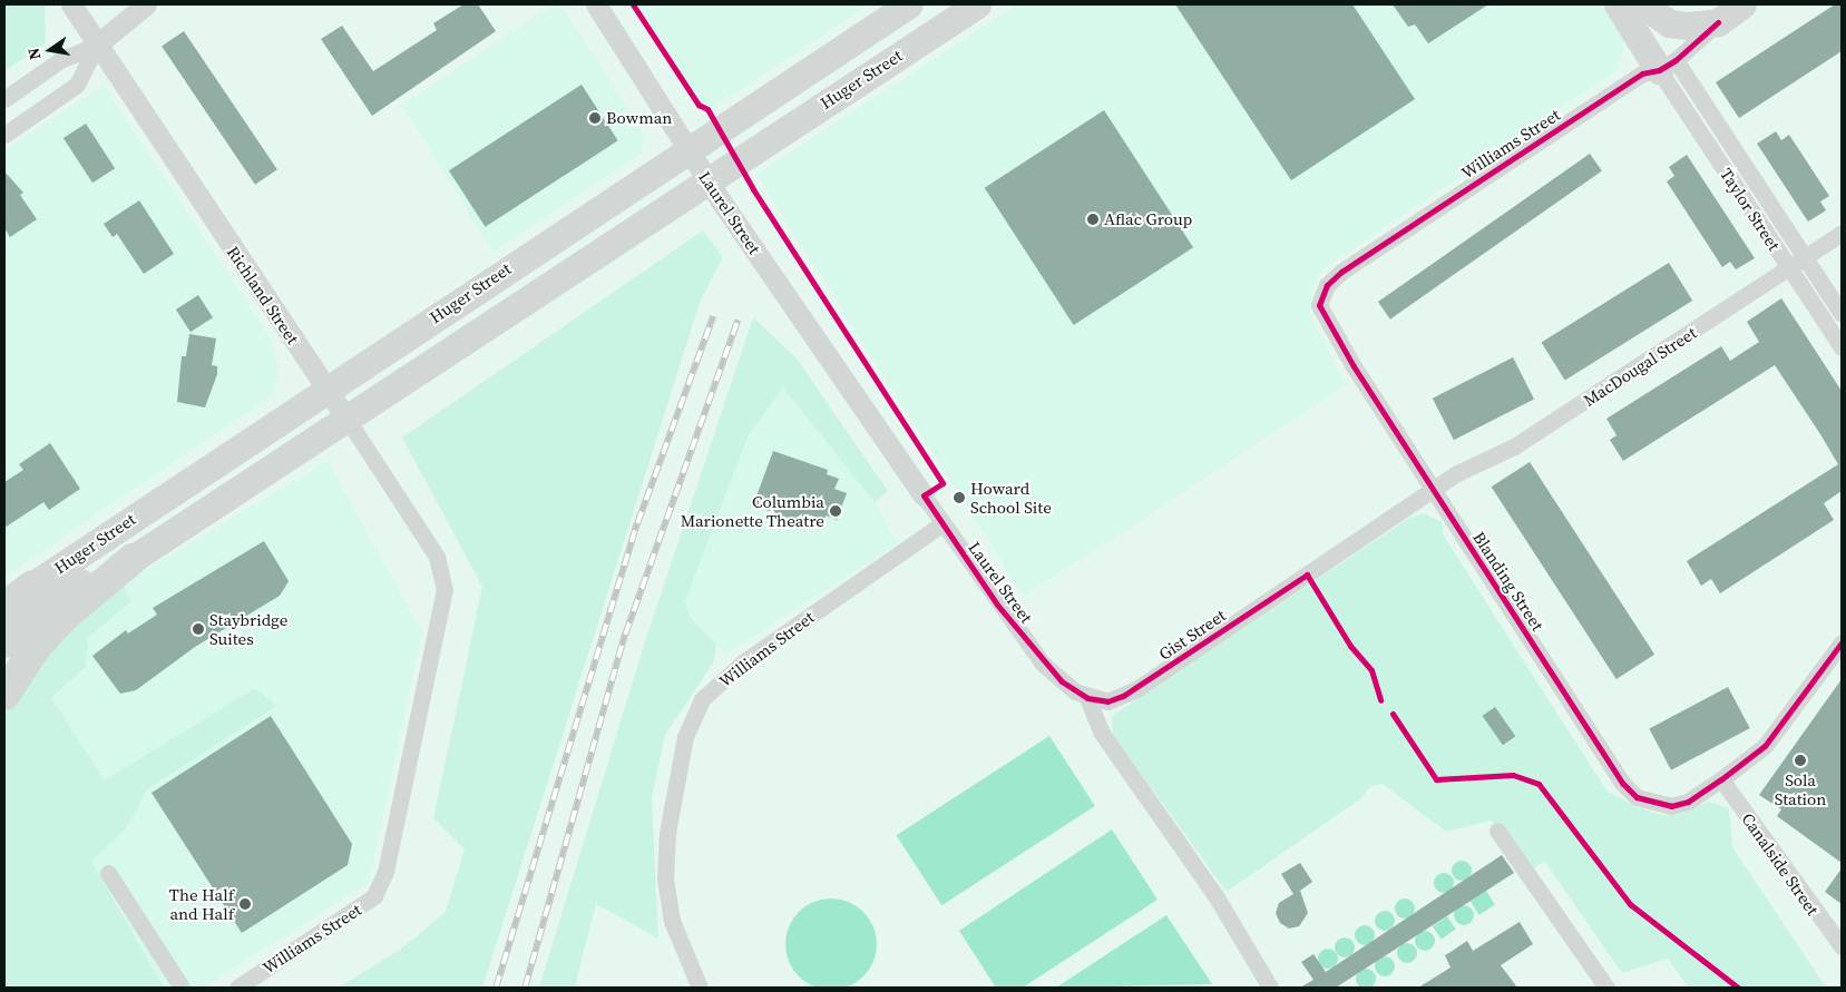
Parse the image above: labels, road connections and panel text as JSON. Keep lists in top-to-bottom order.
{
  "streets": {
    "highway": ["Huger Street", "Williams Street"],
    "street": [
      "Taylor Street",
      "Laurel Street",
      "Richland Street",
      "MacDougal Street",
      "Blanding Street",
      "Gist Street",
      "Canalside Street"
    ]
  },
  "crossings": [
    ["Huger Street", "Laurel Street"],
    ["Huger Street", "Richland Street"],
    ["Williams Street", "Taylor Street"],
    ["Williams Street", "Laurel Street"],
    ["Williams Street", "Richland Street"],
    ["Williams Street", "Blanding Street"],
    ["Taylor Street", "MacDougal Street"],
    ["Laurel Street", "Gist Street"],
    ["MacDougal Street", "Blanding Street"],
    ["MacDougal Street", "Gist Street"],
    ["Blanding Street", "Gist Street"],
    ["Blanding Street", "Canalside Street"]
  ],
  "places": [
    "Bowman",
    "Aflac Group",
    "Howard School Site",
    "Columbia Marionette Theatre",
    "Staybridge Suites",
    "Sola Station",
    "The Half and Half"
  ],
  "north": "left"
}
